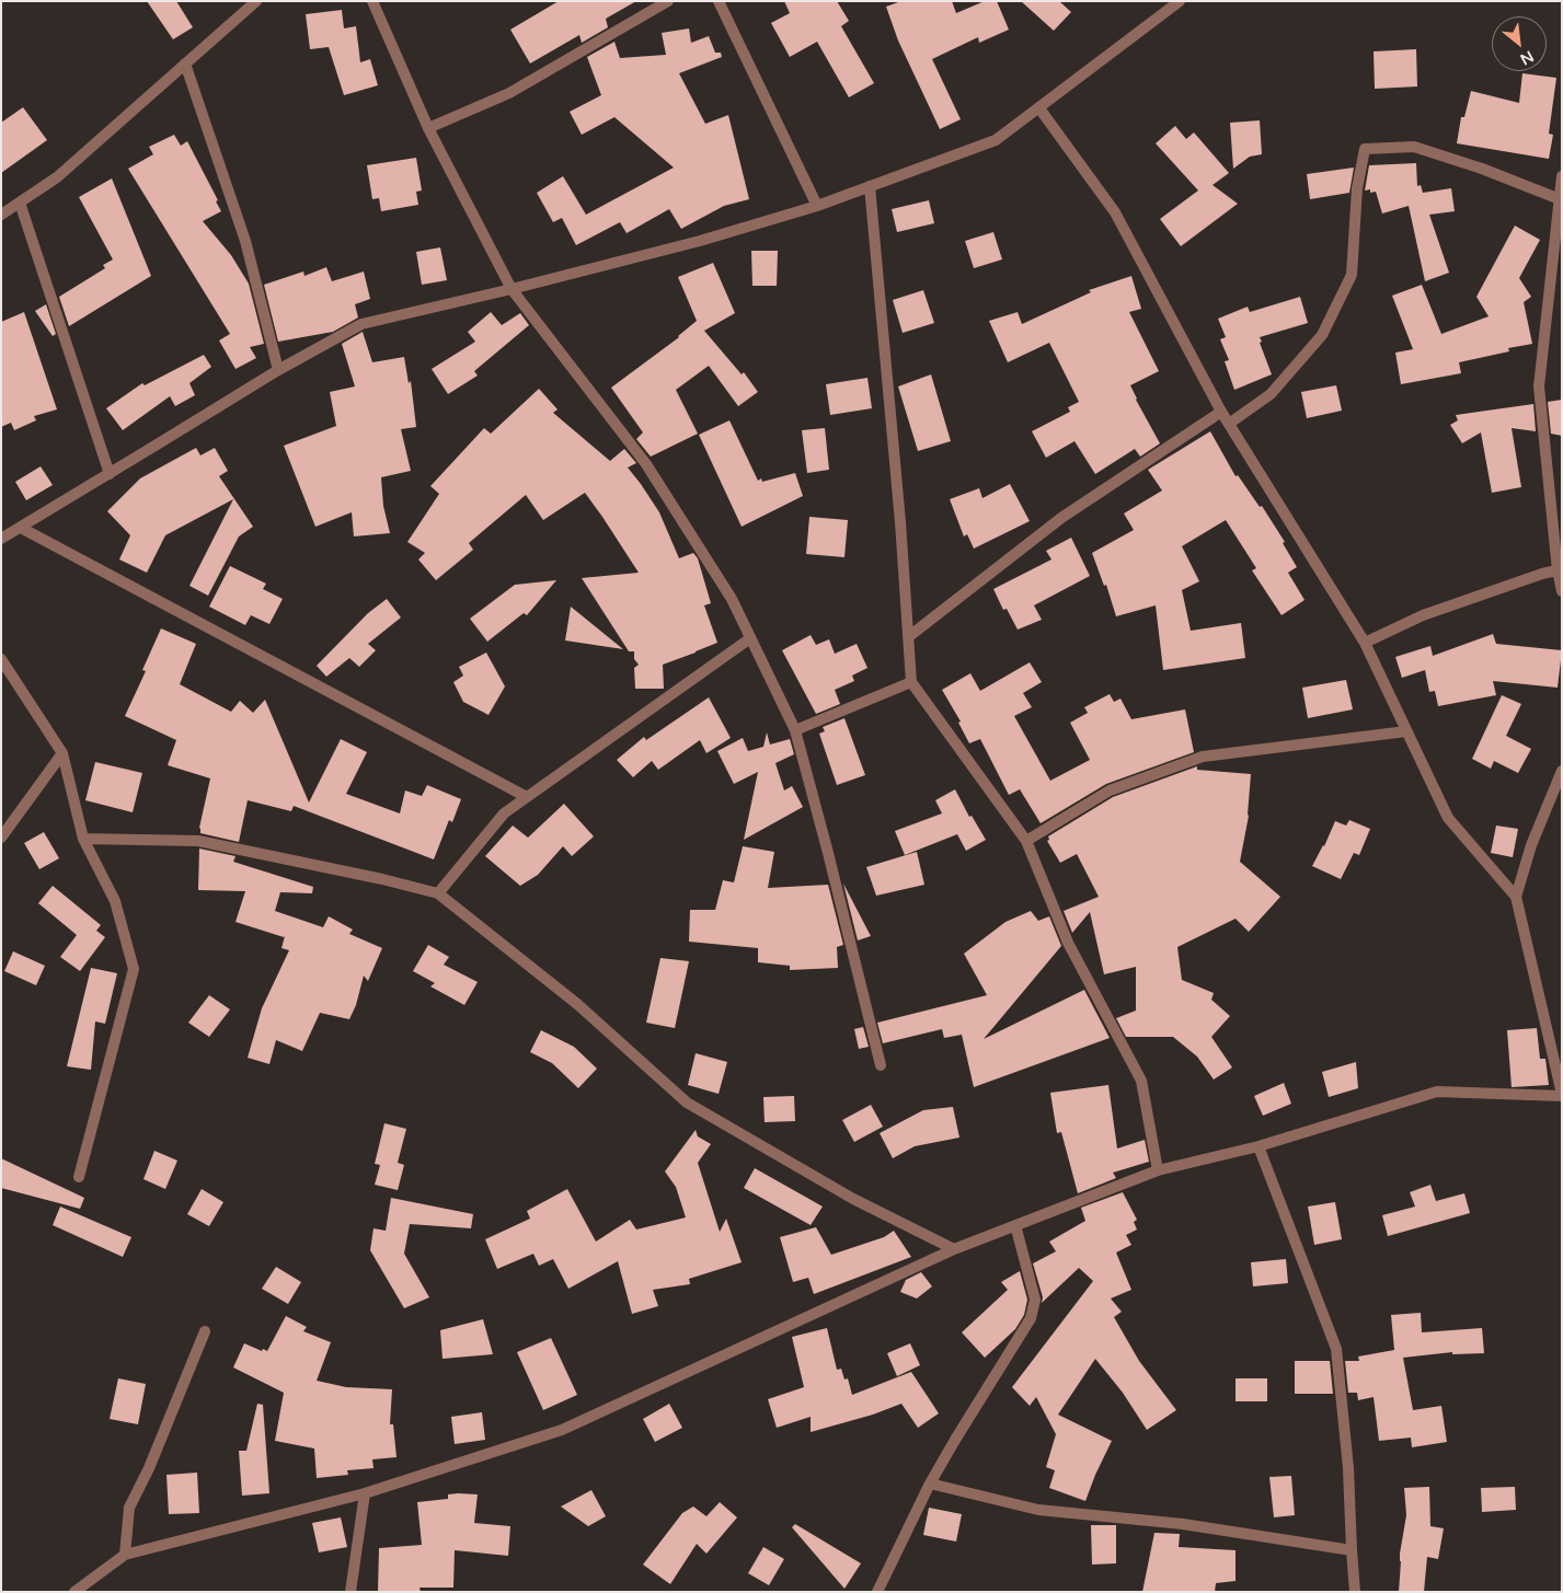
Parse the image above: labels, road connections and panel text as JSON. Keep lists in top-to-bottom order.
{
  "north": "bottom right"
}
